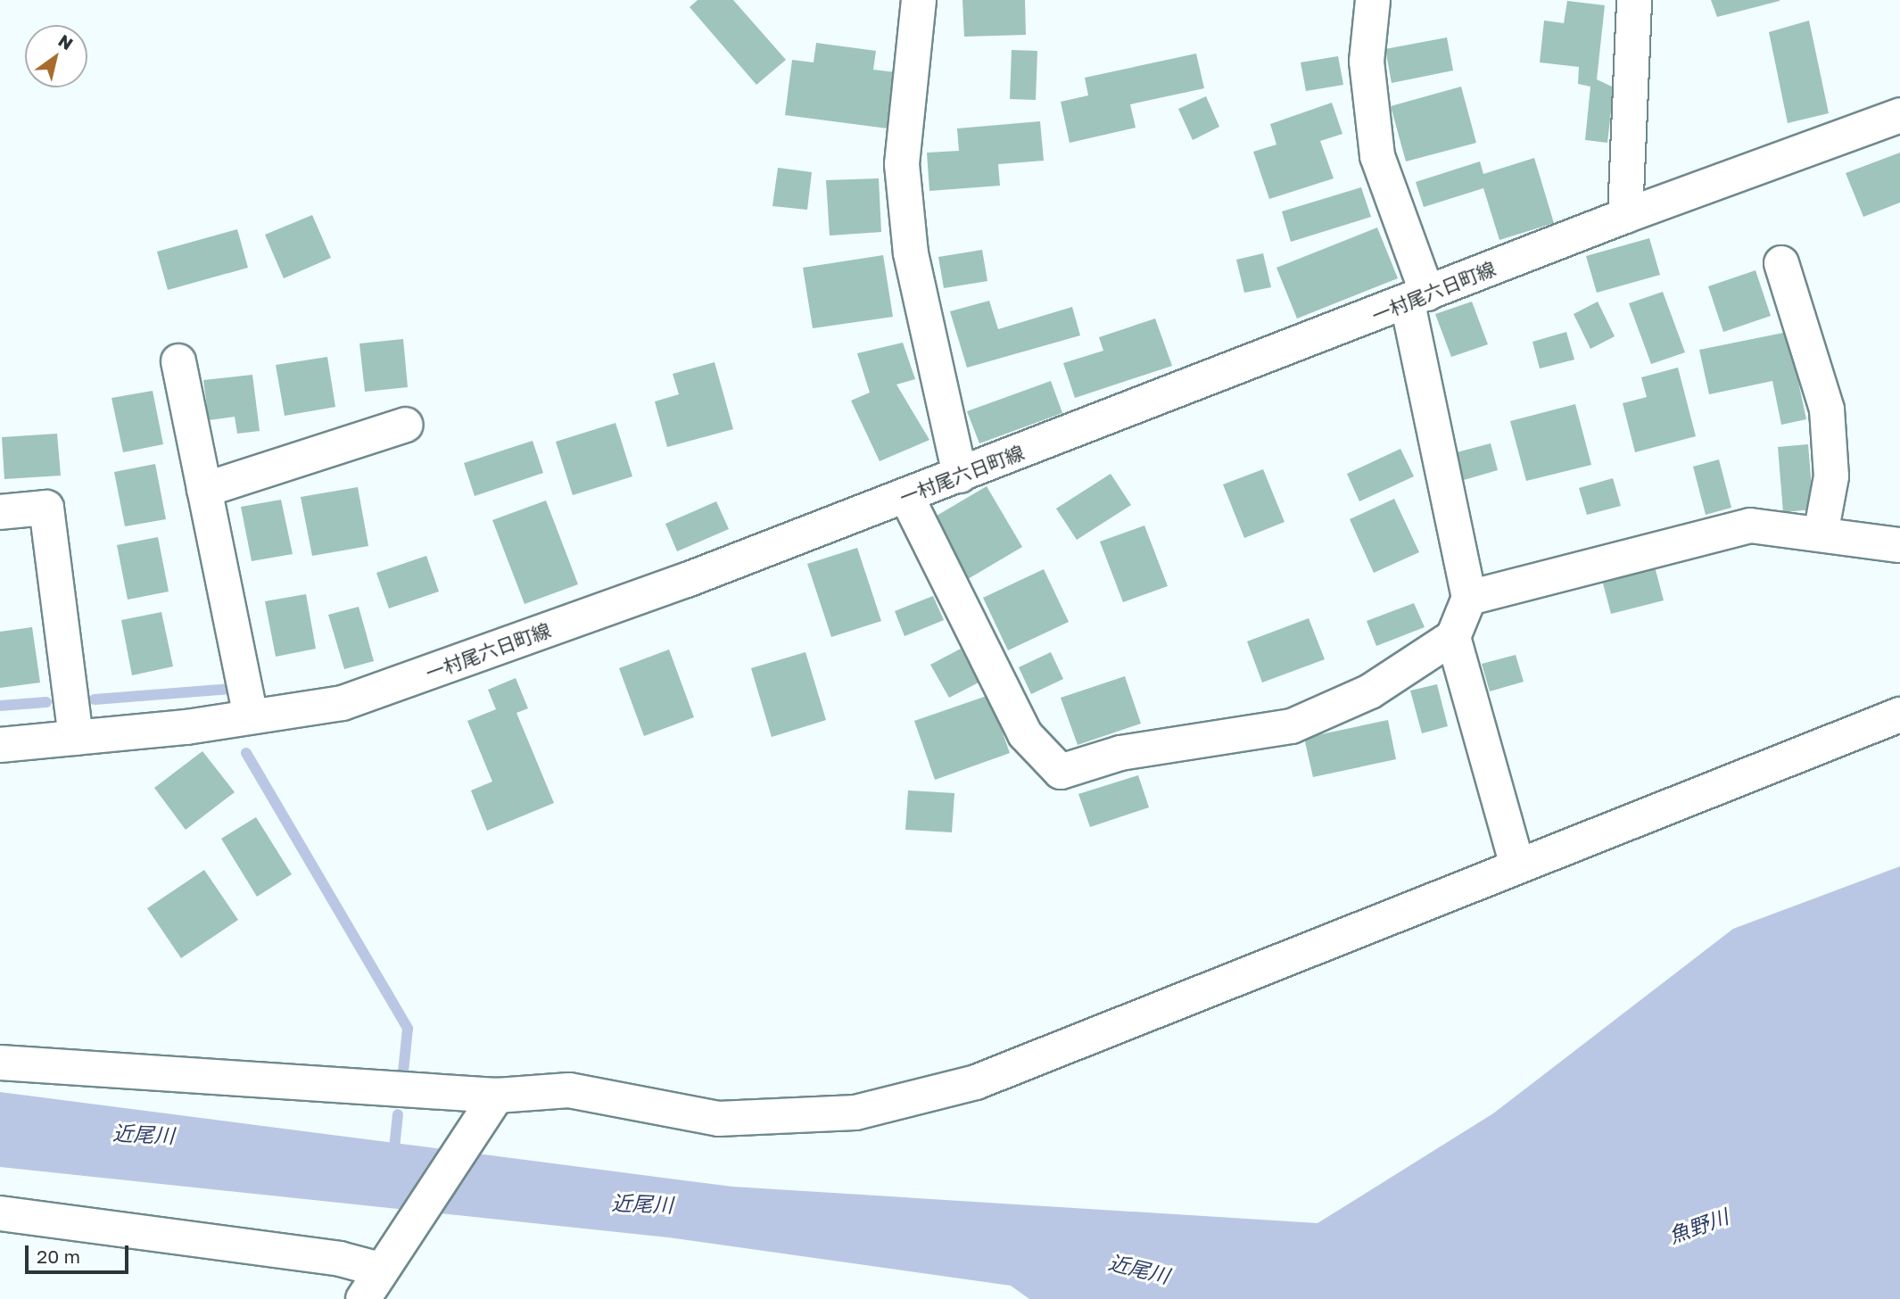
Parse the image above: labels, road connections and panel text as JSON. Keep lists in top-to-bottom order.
{
  "streets": {
    "street": ["一村尾六日町線"]
  },
  "water": ["近尾川", "魚野川"],
  "scale_bar": "20 m",
  "north": "top right"
}
